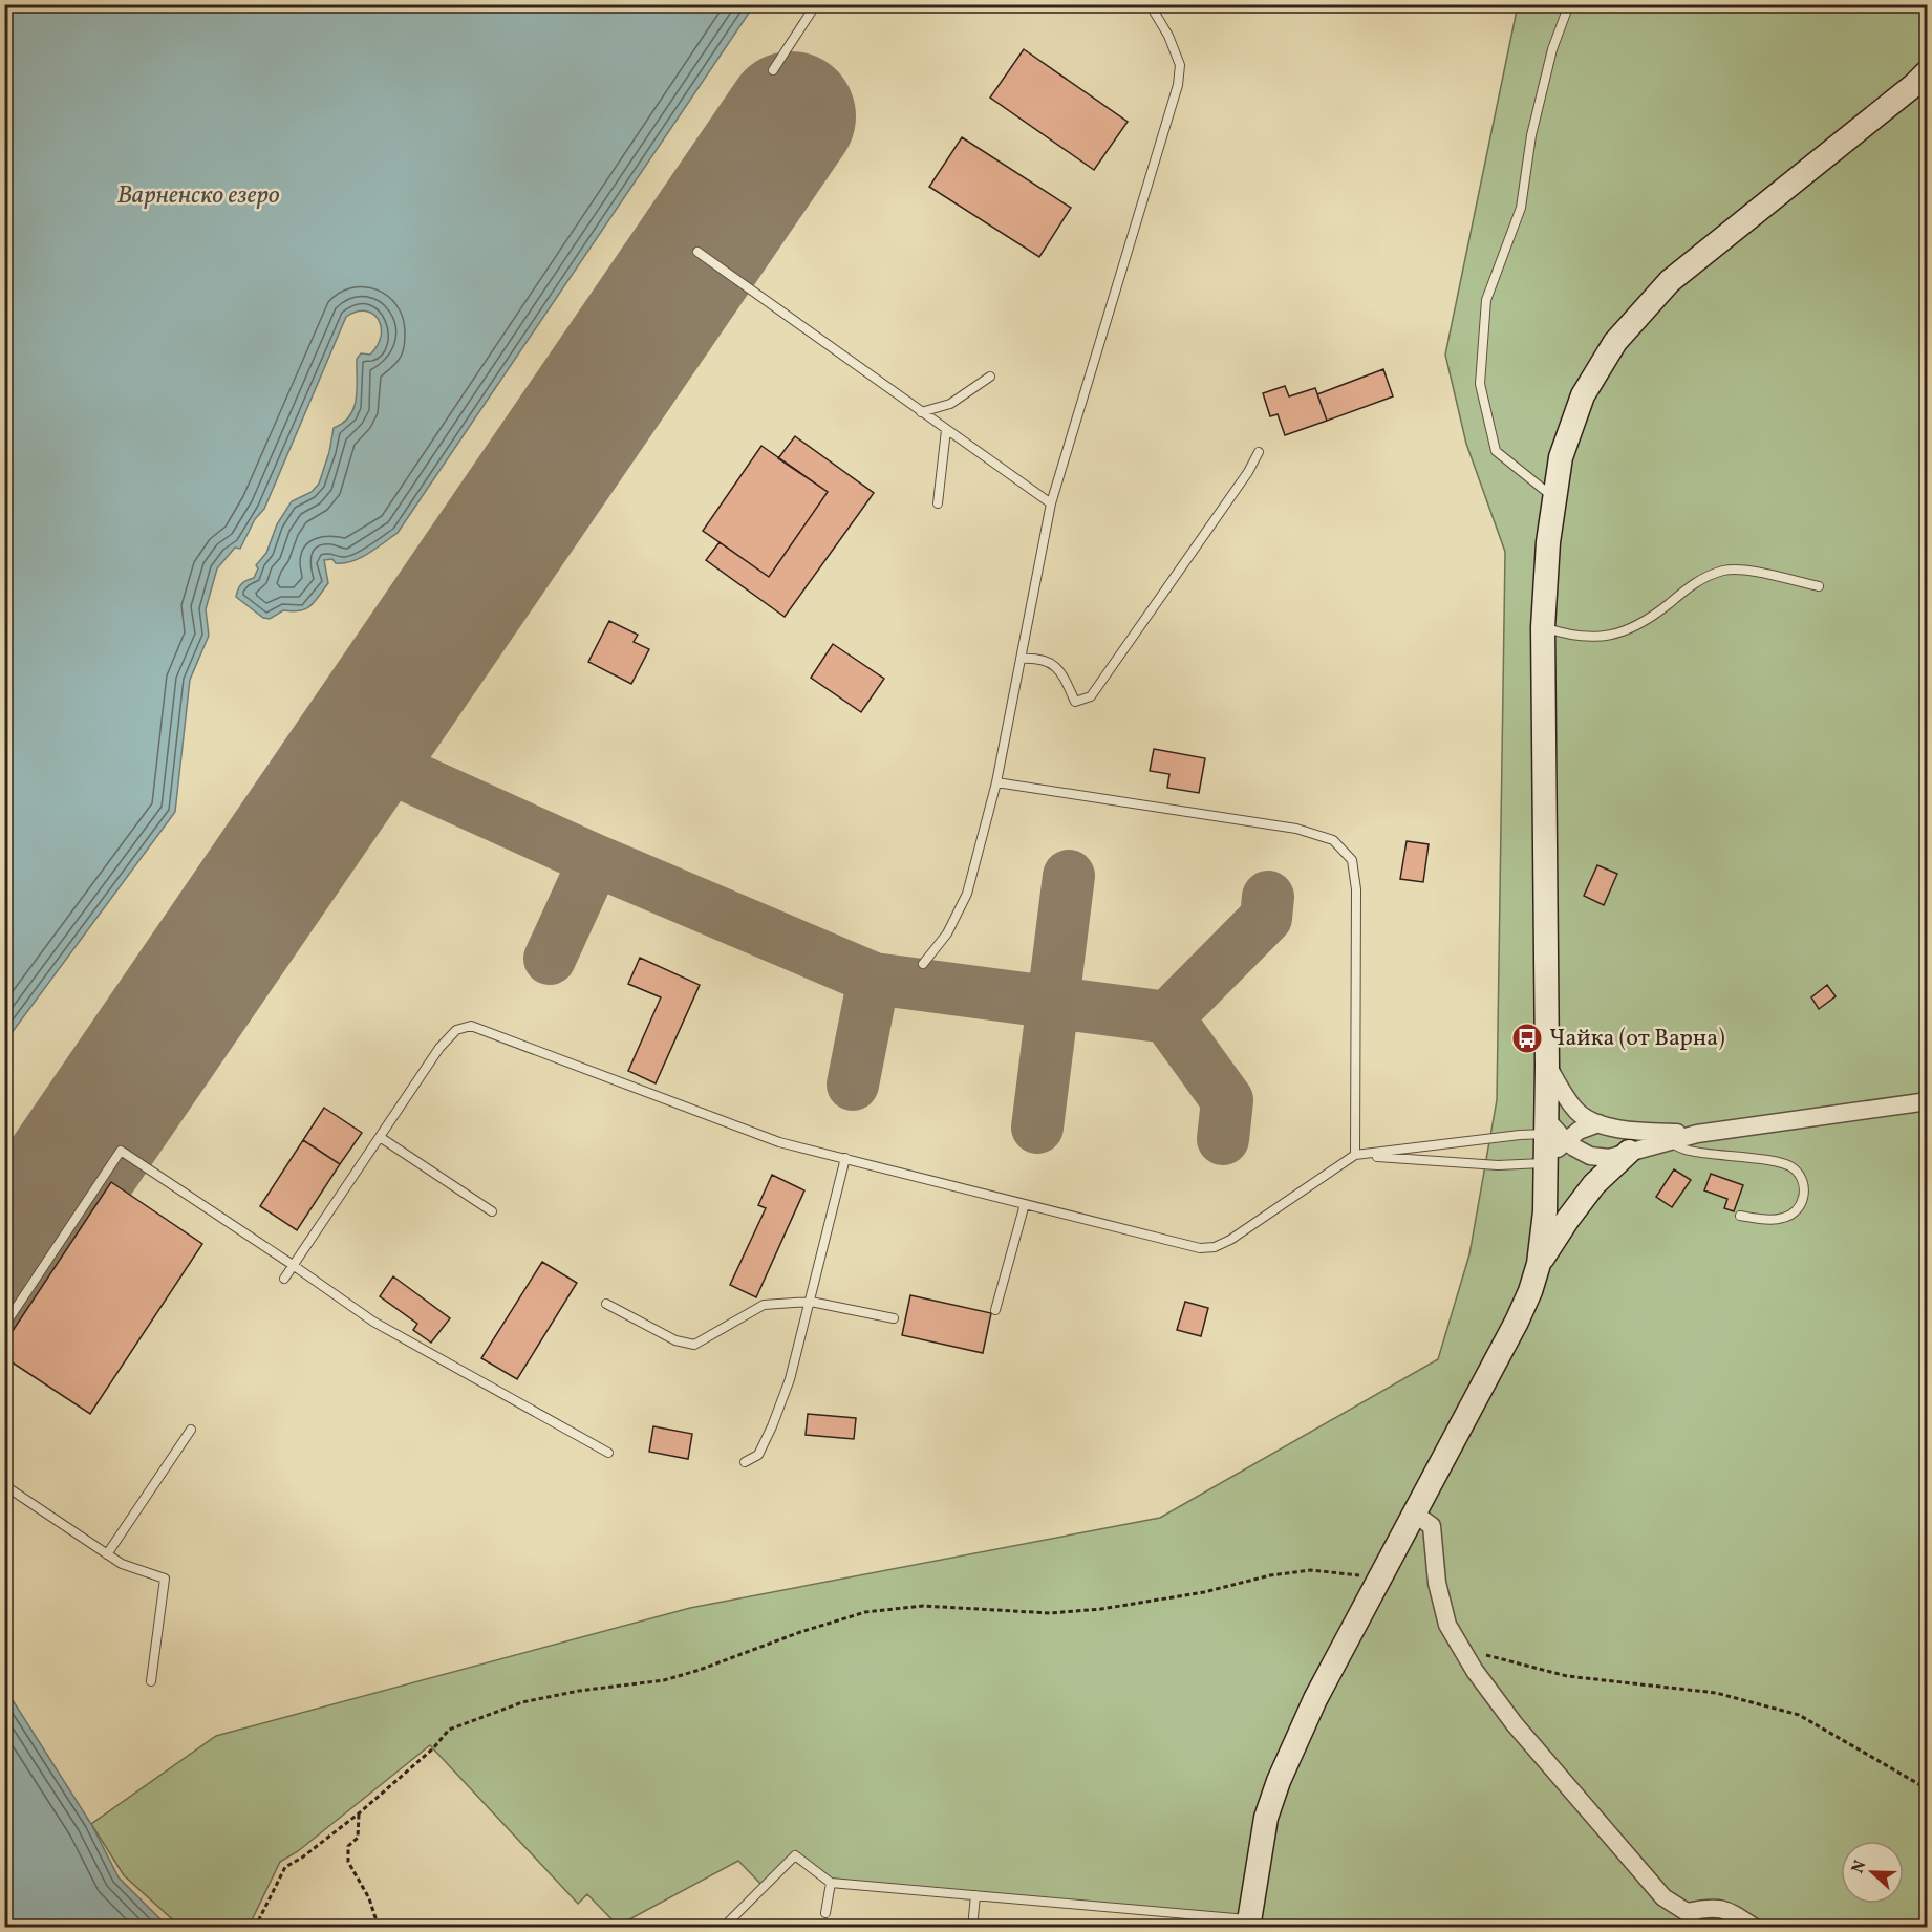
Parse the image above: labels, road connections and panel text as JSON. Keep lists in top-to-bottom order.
{
  "water": ["Варненско езеро"],
  "places": {
    "bus stop": ["Чайка (от Варна)"]
  },
  "north": "left"
}
